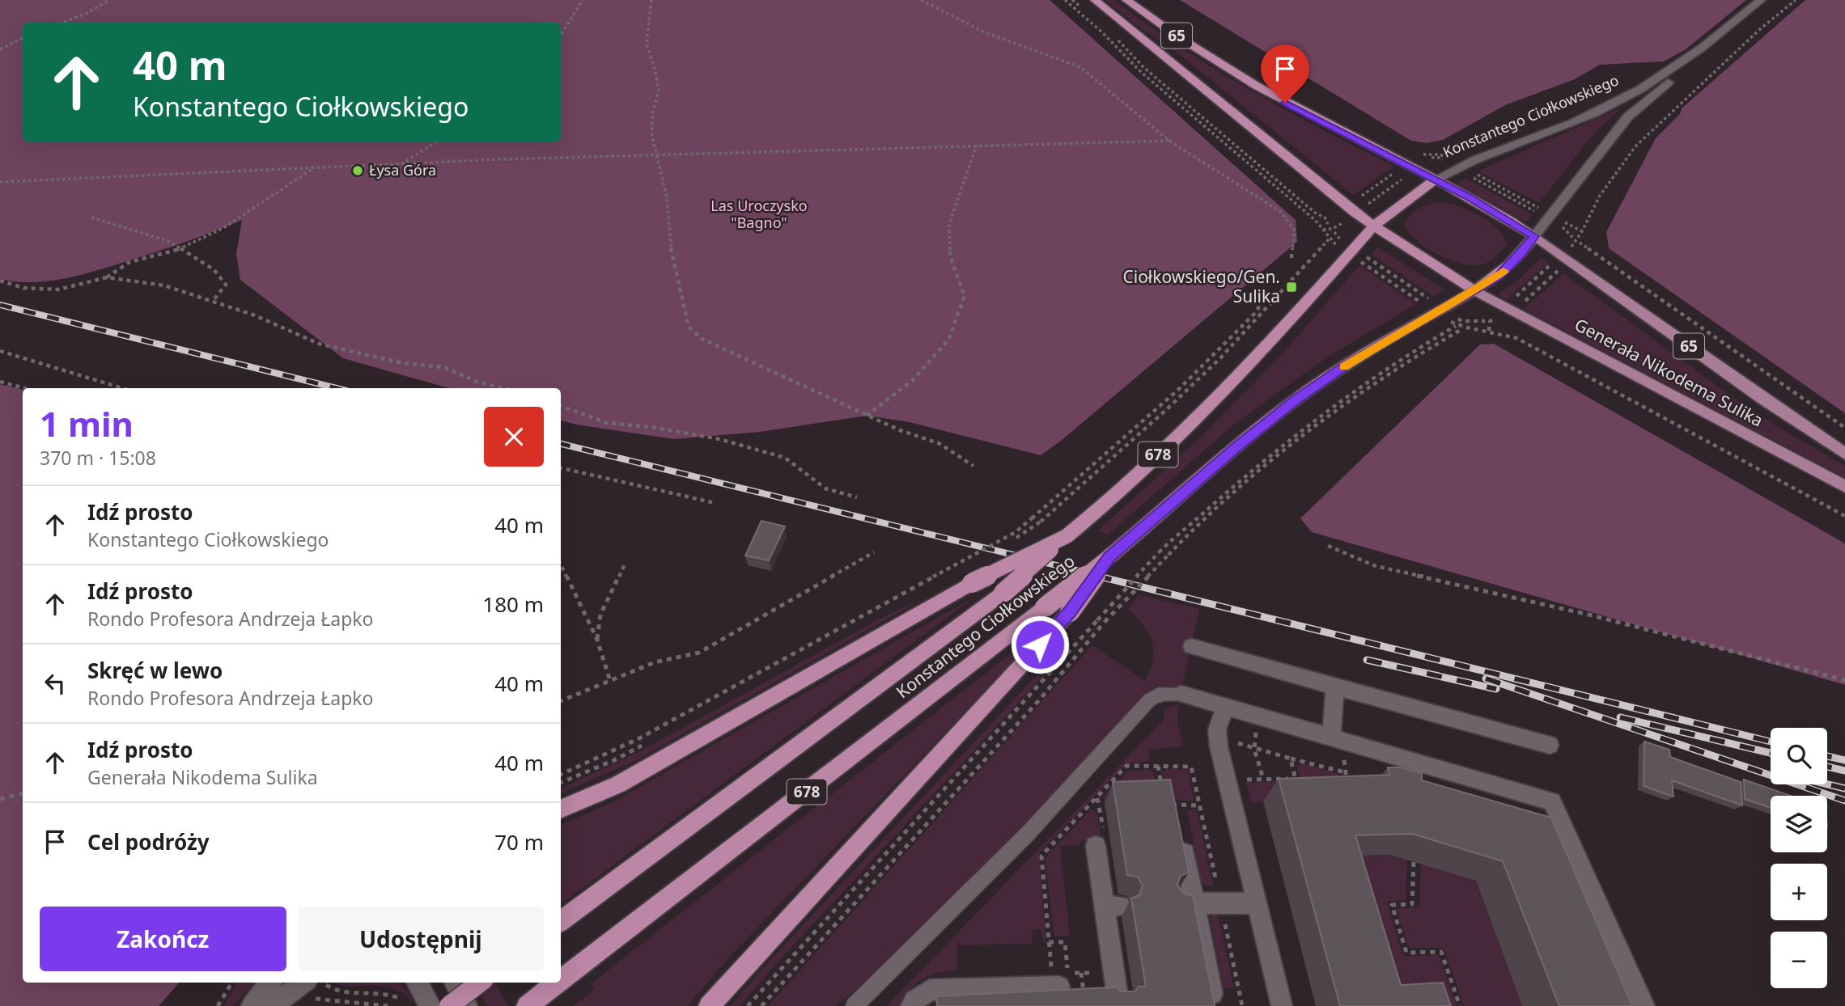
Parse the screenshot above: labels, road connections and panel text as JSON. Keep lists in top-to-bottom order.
{
  "streets": {
    "highway": ["65", "Konstantego Ciołkowskiego", "678"],
    "main road": ["Generała Nikodema Sulika"]
  },
  "crossings": [
    ["65", "Konstantego Ciołkowskiego"],
    ["65", "Generała Nikodema Sulika"],
    ["65", "678"],
    ["Konstantego Ciołkowskiego", "Generała Nikodema Sulika"],
    ["Konstantego Ciołkowskiego", "678"],
    ["Generała Nikodema Sulika", "678"]
  ],
  "parks": ["Las Uroczysko \"Bagno\""],
  "places": {
    "other": ["Łysa Góra"],
    "transit": ["Ciołkowskiego/Gen. Sulika"]
  },
  "page": {
    "turn": ["40 m", "Konstantego Ciołkowskiego"],
    "heading": ["1 min", "370 m · 15:08"],
    "list": [
      {
        "name": "Idź prosto",
        "note": "Konstantego Ciołkowskiego",
        "value": "40 m"
      },
      {
        "name": "Idź prosto",
        "note": "Rondo Profesora Andrzeja Łapko",
        "value": "180 m"
      },
      {
        "name": "Skręć w lewo",
        "note": "Rondo Profesora Andrzeja Łapko",
        "value": "40 m"
      },
      {
        "name": "Idź prosto",
        "note": "Generała Nikodema Sulika",
        "value": "40 m"
      },
      {
        "name": "Cel podróży",
        "value": "70 m"
      }
    ],
    "map_buttons": ["+", "−"],
    "buttons": ["Zakończ", "Udostępnij"]
  }
}
